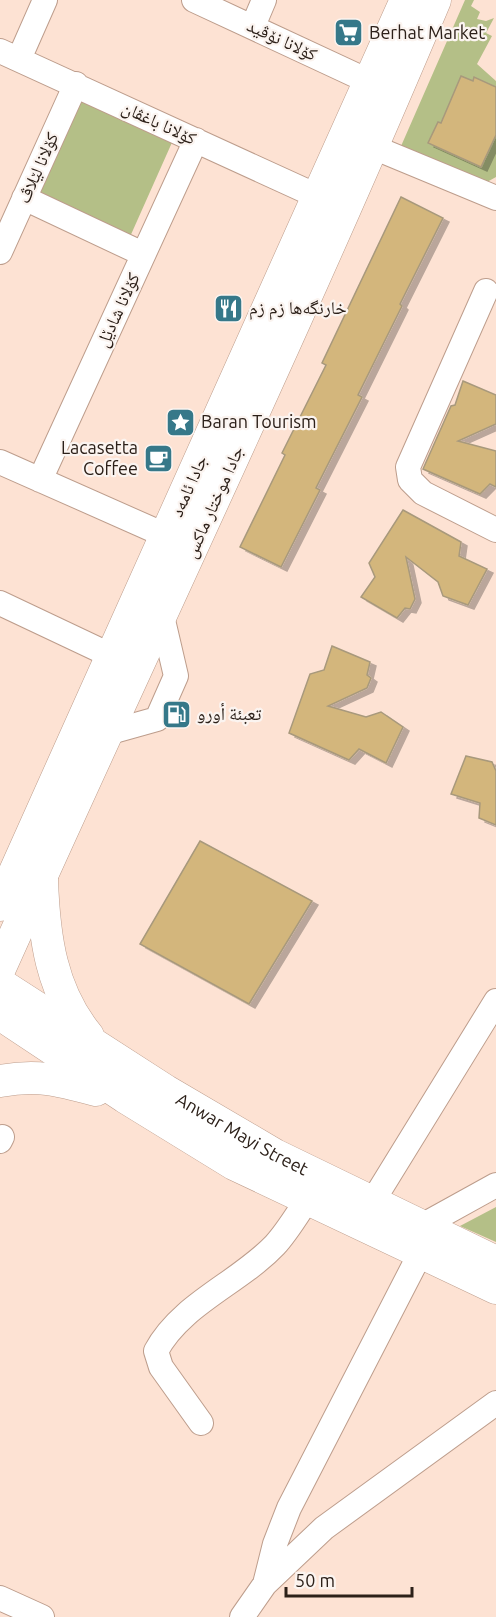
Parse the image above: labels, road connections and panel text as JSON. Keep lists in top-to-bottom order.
{
  "streets": {
    "main road": ["جادا ئامەد", "جادا موختار ماكس", "Anwar Mayi Street"],
    "street": [
      "کۆلانا نۆڤید",
      "کۆلانا باغڤان",
      "کۆلانا لێلاڤ",
      "کۆلانا شادێل"
    ]
  },
  "crossings": [
    ["کۆلانا نۆڤید", "جادا ئامەد"],
    ["کۆلانا باغڤان", "کۆلانا لێلاڤ"],
    ["کۆلانا باغڤان", "کۆلانا شادێل"],
    ["کۆلانا باغڤان", "جادا ئامەد"],
    ["جادا ئامەد", "جادا موختار ماكس"]
  ],
  "places": {
    "supermarket": ["Berhat Market"],
    "restaurant": ["خارنگەها زم زم"],
    "place": ["Baran Tourism"],
    "cafe": ["Lacasetta Coffee"],
    "fuel station": ["تعبئة أورو"]
  },
  "scale_bar": "50 m"
}
